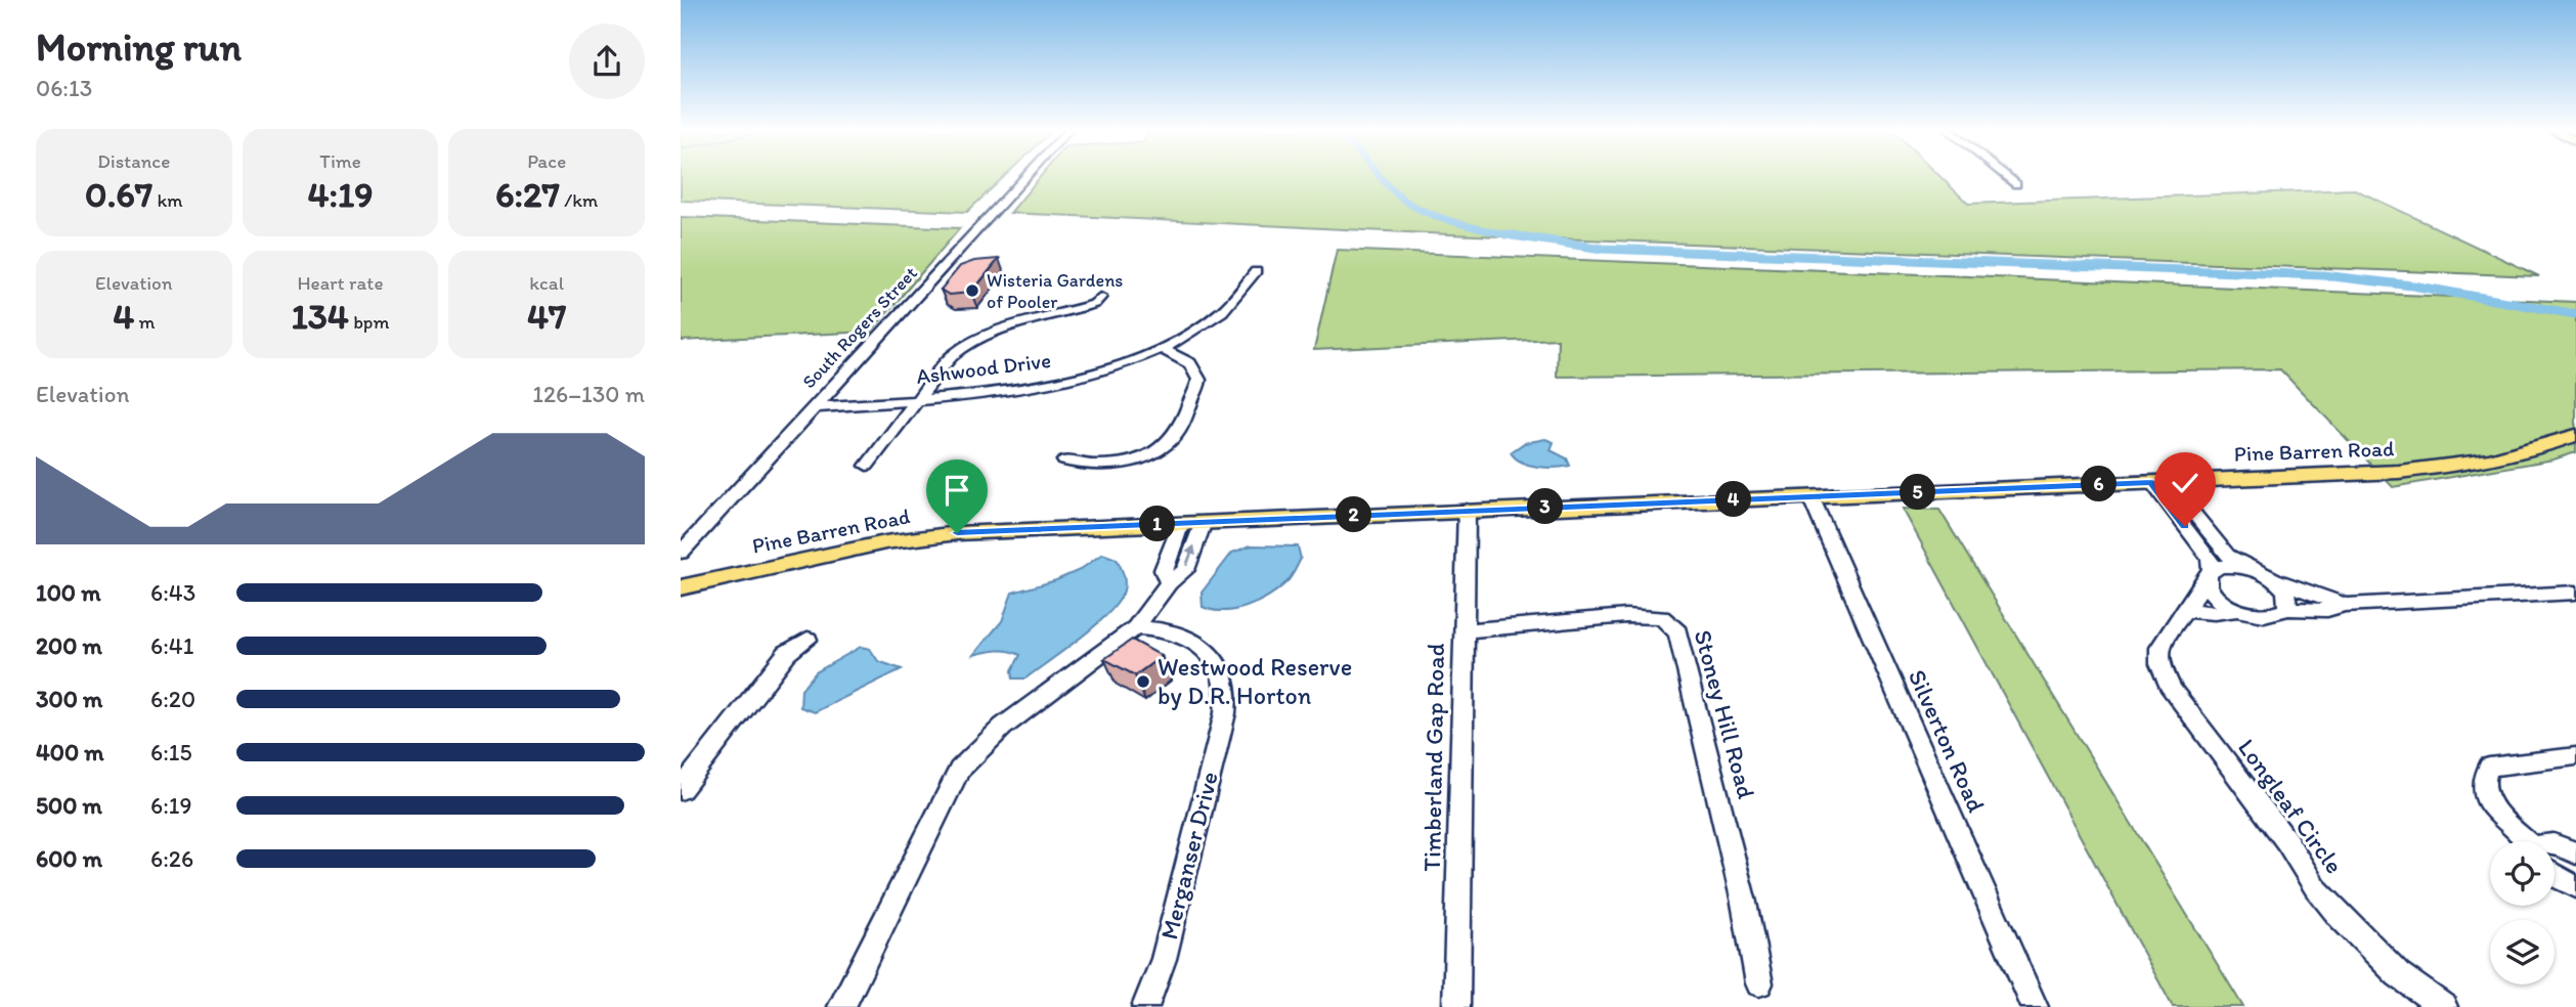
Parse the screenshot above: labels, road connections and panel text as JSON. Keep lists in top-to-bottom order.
{
  "streets": {
    "main road": ["Pine Barren Road"],
    "street": [
      "South Rogers Street",
      "Ashwood Drive",
      "Stoney Hill Road",
      "Silverton Road",
      "Timberland Gap Road",
      "Longleaf Circle",
      "Merganser Drive"
    ]
  },
  "crossings": [
    ["South Rogers Street", "Ashwood Drive"],
    ["Pine Barren Road", "Silverton Road"],
    ["Pine Barren Road", "Timberland Gap Road"],
    ["Stoney Hill Road", "Timberland Gap Road"]
  ],
  "places": ["Wisteria Gardens of Pooler", "Westwood Reserve by D.R. Horton"],
  "page": {
    "heading": ["Morning run", "06:13"],
    "stats": [
      ["Distance", "0.67 km"],
      ["Time", "4:19"],
      ["Pace", "6:27 /km"],
      ["Elevation", "4 m"],
      ["Heart rate", "134 bpm"],
      ["kcal", "47"]
    ],
    "chart": ["Elevation", "126–130 m"],
    "pins": [
      "6",
      "5",
      "4",
      "3",
      "2",
      "1"
    ],
    "list": [
      {
        "name": "100 m",
        "note": "6:43"
      },
      {
        "name": "200 m",
        "note": "6:41"
      },
      {
        "name": "300 m",
        "note": "6:20"
      },
      {
        "name": "400 m",
        "note": "6:15"
      },
      {
        "name": "500 m",
        "note": "6:19"
      },
      {
        "name": "600 m",
        "note": "6:26"
      }
    ]
  }
}
